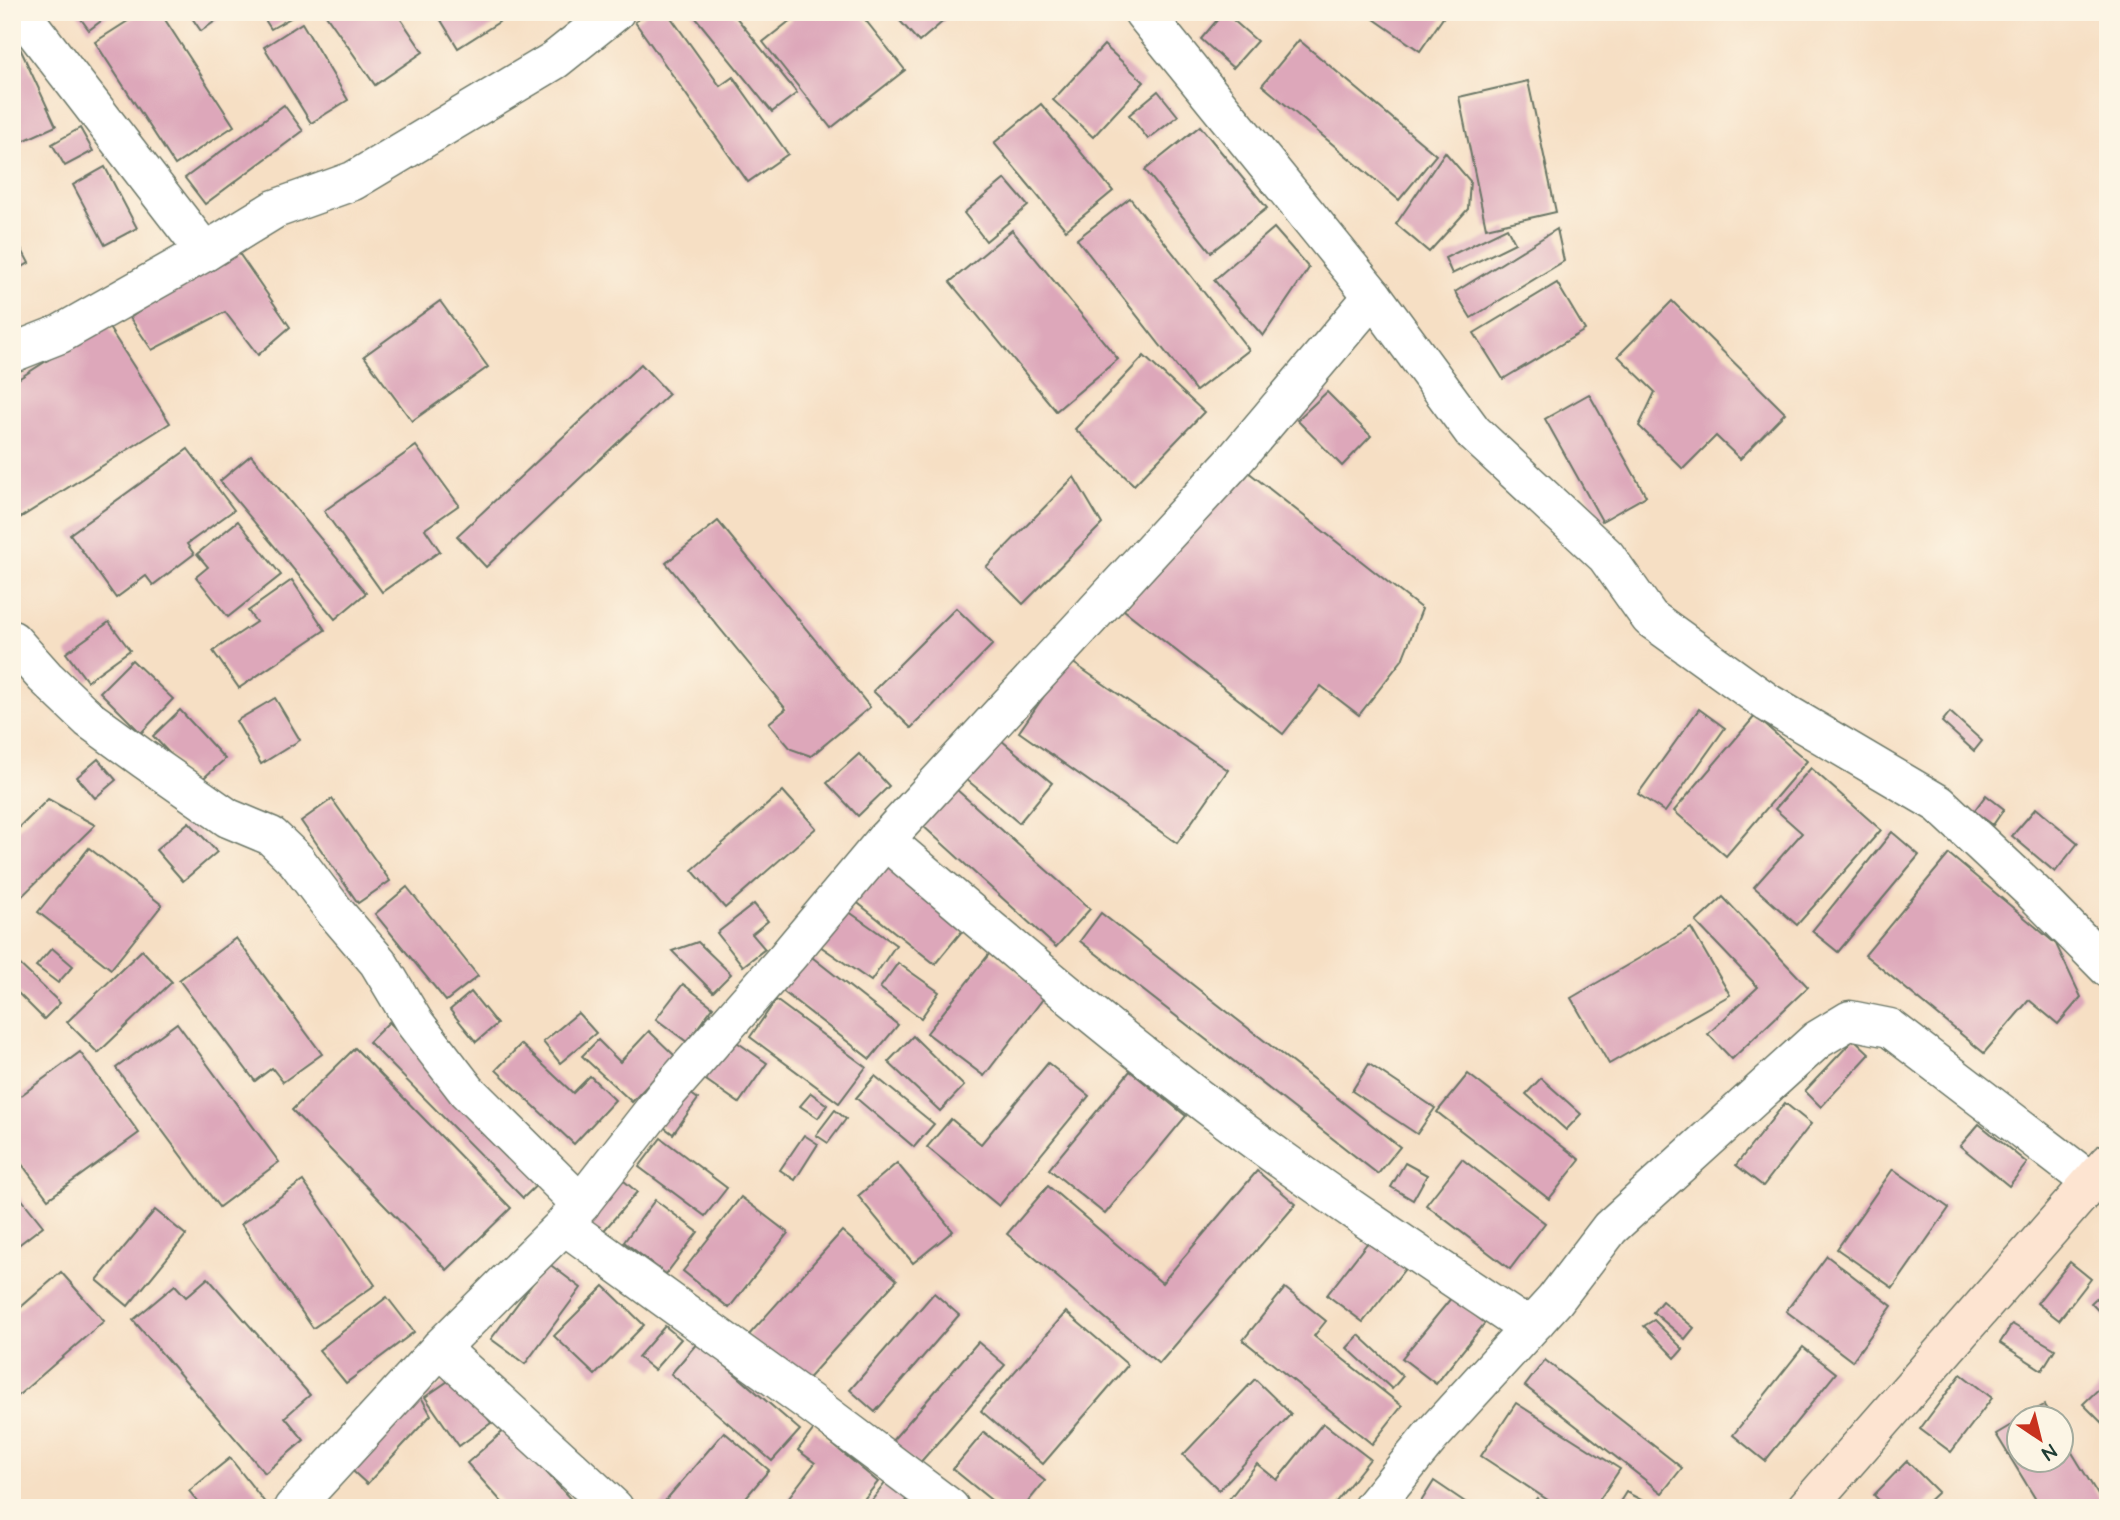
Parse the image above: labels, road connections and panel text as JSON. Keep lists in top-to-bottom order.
{
  "north": "bottom right"
}
